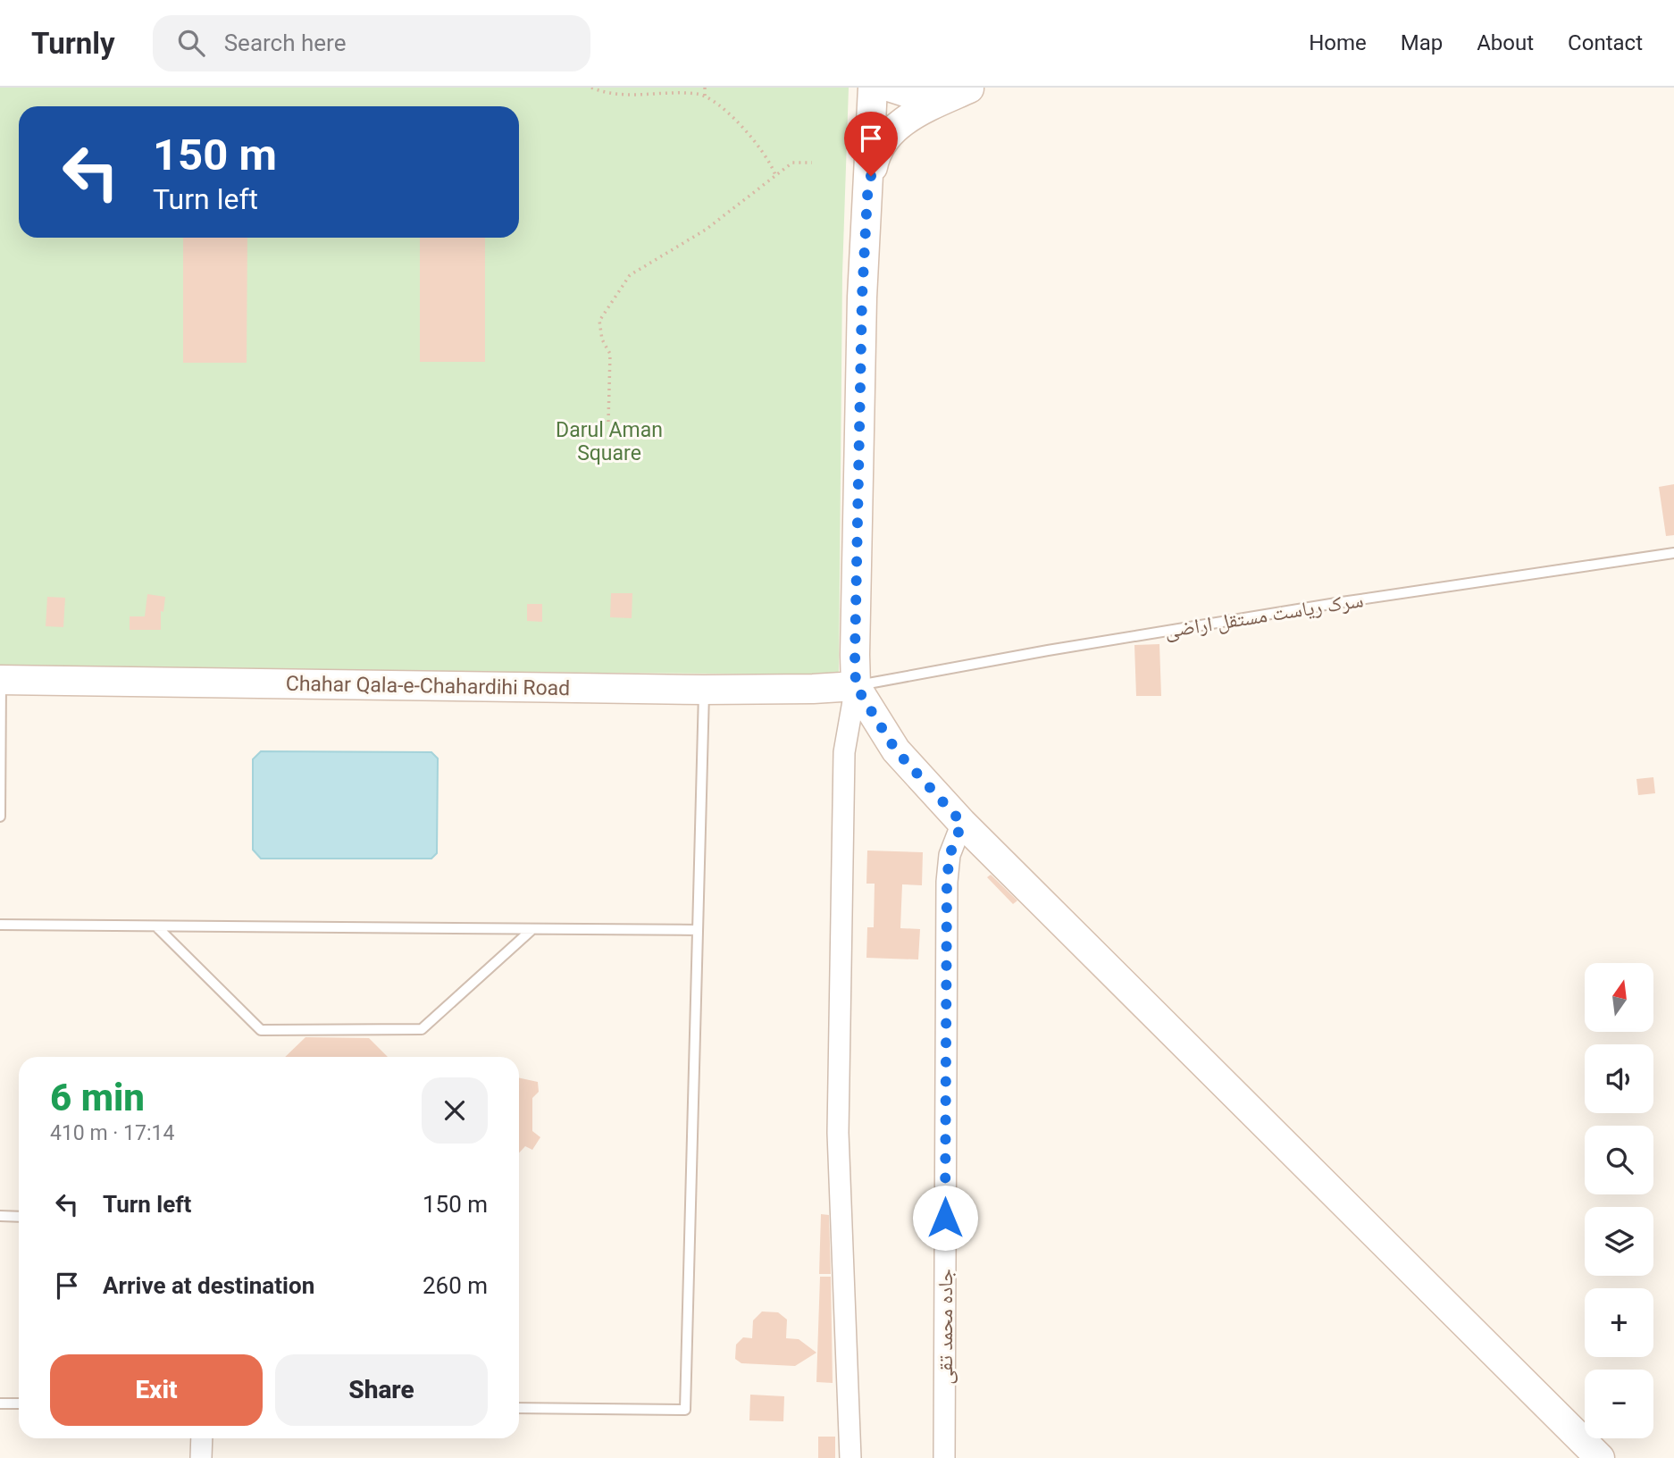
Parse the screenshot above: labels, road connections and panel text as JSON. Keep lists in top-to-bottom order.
{
  "streets": {
    "main road": ["Chahar Qala-e-Chahardihi Road"],
    "street": ["جاده محمد تقی"],
    "lane": ["سرک ریاست مستقل اراضی"]
  },
  "crossings": [
    ["سرک ریاست مستقل اراضی", "Chahar Qala-e-Chahardihi Road"]
  ],
  "parks": ["Darul Aman Square"],
  "north": "top",
  "page": {
    "header": "Turnly",
    "search": "Search here",
    "nav": [
      "Home",
      "Map",
      "About",
      "Contact"
    ],
    "turn": ["150 m", "Turn left"],
    "map_buttons": ["+", "−"],
    "heading": ["6 min", "410 m · 17:14"],
    "list": [
      {
        "name": "Turn left",
        "value": "150 m"
      },
      {
        "name": "Arrive at destination",
        "value": "260 m"
      }
    ],
    "buttons": ["Exit", "Share"]
  }
}
